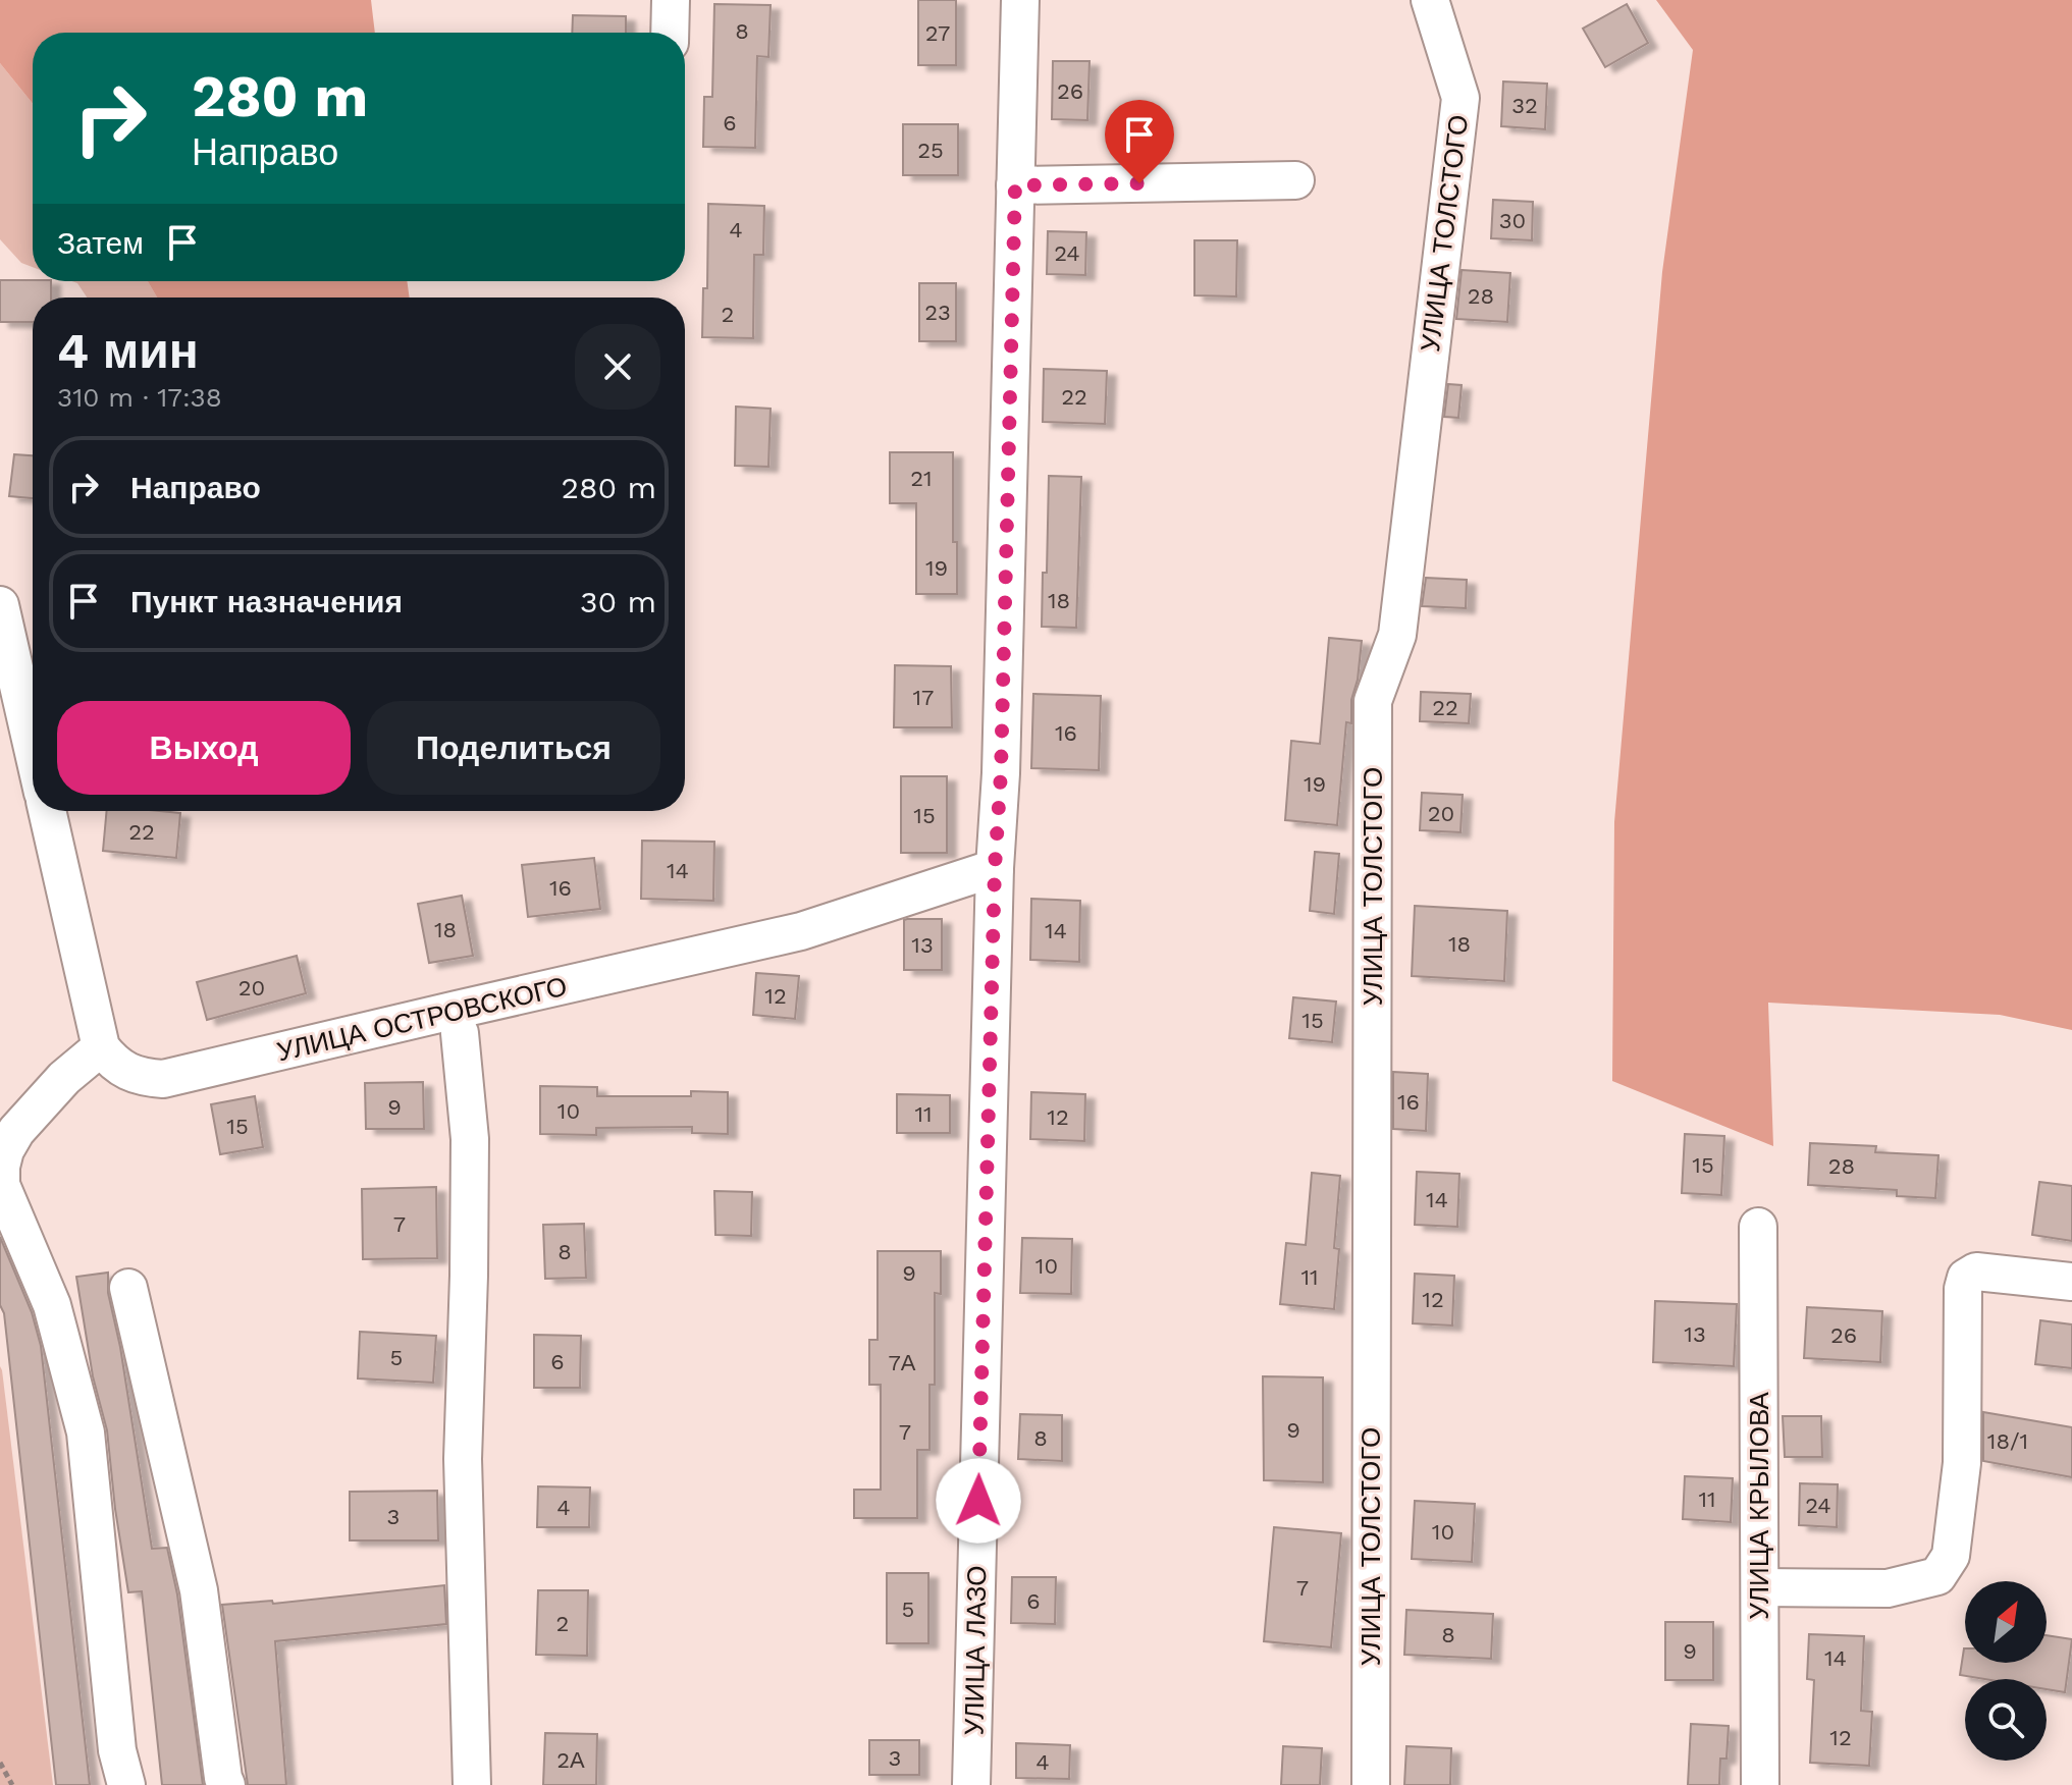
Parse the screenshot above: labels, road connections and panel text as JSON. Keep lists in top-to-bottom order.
{
  "streets": {
    "street": [
      "УЛИЦА ТОЛСТОГО",
      "УЛИЦА ОСТРОВСКОГО",
      "УЛИЦА КРЫЛОВА",
      "УЛИЦА ЛАЗО"
    ]
  },
  "crossings": [
    ["УЛИЦА ОСТРОВСКОГО", "УЛИЦА ЛАЗО"]
  ],
  "house_numbers": [
    "8",
    "27",
    "26",
    "32",
    "6",
    "25",
    "30",
    "4",
    "24",
    "28",
    "23",
    "2",
    "22",
    "21",
    "19",
    "18",
    "17",
    "22",
    "16",
    "19",
    "20",
    "15",
    "22",
    "14",
    "16",
    "18",
    "14",
    "18",
    "13",
    "20",
    "12",
    "15",
    "16",
    "9",
    "10",
    "11",
    "12",
    "15",
    "15",
    "28",
    "14",
    "7",
    "8",
    "10",
    "9",
    "11",
    "12",
    "13",
    "26",
    "5",
    "6",
    "7А",
    "9",
    "7",
    "8",
    "18/1",
    "11",
    "24",
    "4",
    "3",
    "10",
    "7",
    "6",
    "5",
    "2",
    "8",
    "9",
    "14",
    "12",
    "3",
    "2А",
    "4"
  ],
  "north": "top right",
  "page": {
    "turn": ["280 m", "Направо"],
    "then": "Затем",
    "heading": ["4 мин", "310 m · 17:38"],
    "list": [
      {
        "name": "Направо",
        "value": "280 m"
      },
      {
        "name": "Пункт назначения",
        "value": "30 m"
      }
    ],
    "buttons": ["Выход", "Поделиться"]
  }
}
